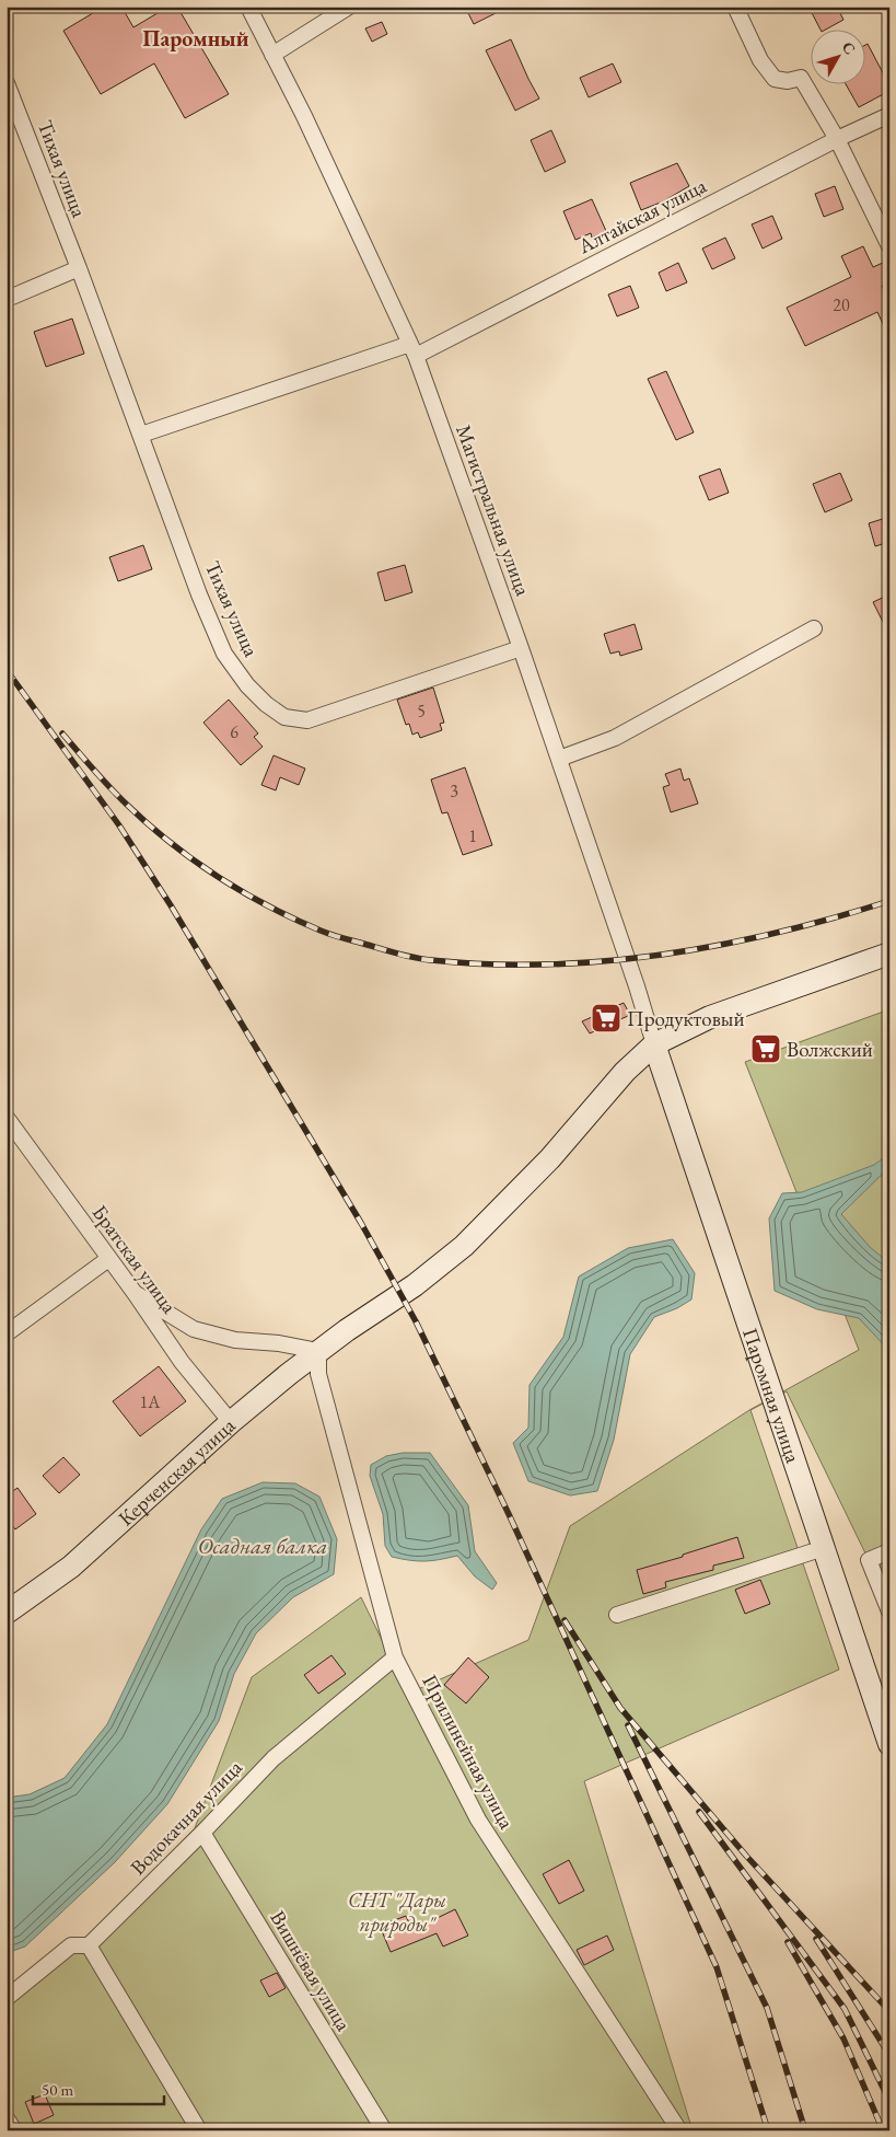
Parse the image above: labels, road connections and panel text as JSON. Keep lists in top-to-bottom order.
{
  "streets": {
    "street": [
      "Тихая улица",
      "Алтайская улица",
      "Магистральная улица",
      "Братская улица",
      "Паромная улица",
      "Керченская улица",
      "Прилинейная улица",
      "Водокачная улица",
      "Вишнёвая улица"
    ]
  },
  "crossings": [
    ["Тихая улица", "Алтайская улица"],
    ["Тихая улица", "Магистральная улица"],
    ["Алтайская улица", "Магистральная улица"],
    ["Магистральная улица", "Паромная улица"],
    ["Магистральная улица", "Керченская улица"],
    ["Братская улица", "Керченская улица"],
    ["Паромная улица", "Керченская улица"],
    ["Керченская улица", "Прилинейная улица"],
    ["Прилинейная улица", "Водокачная улица"],
    ["Водокачная улица", "Вишнёвая улица"]
  ],
  "districts": ["Паромный"],
  "water": ["Осадная балка"],
  "parks": ["СНТ \"Дары природы\""],
  "places": {
    "supermarket": ["Продуктовый", "Волжский"]
  },
  "house_numbers": [
    "20",
    "5",
    "6",
    "3",
    "1",
    "1А"
  ],
  "scale_bar": "50 m",
  "north": "top right"
}
